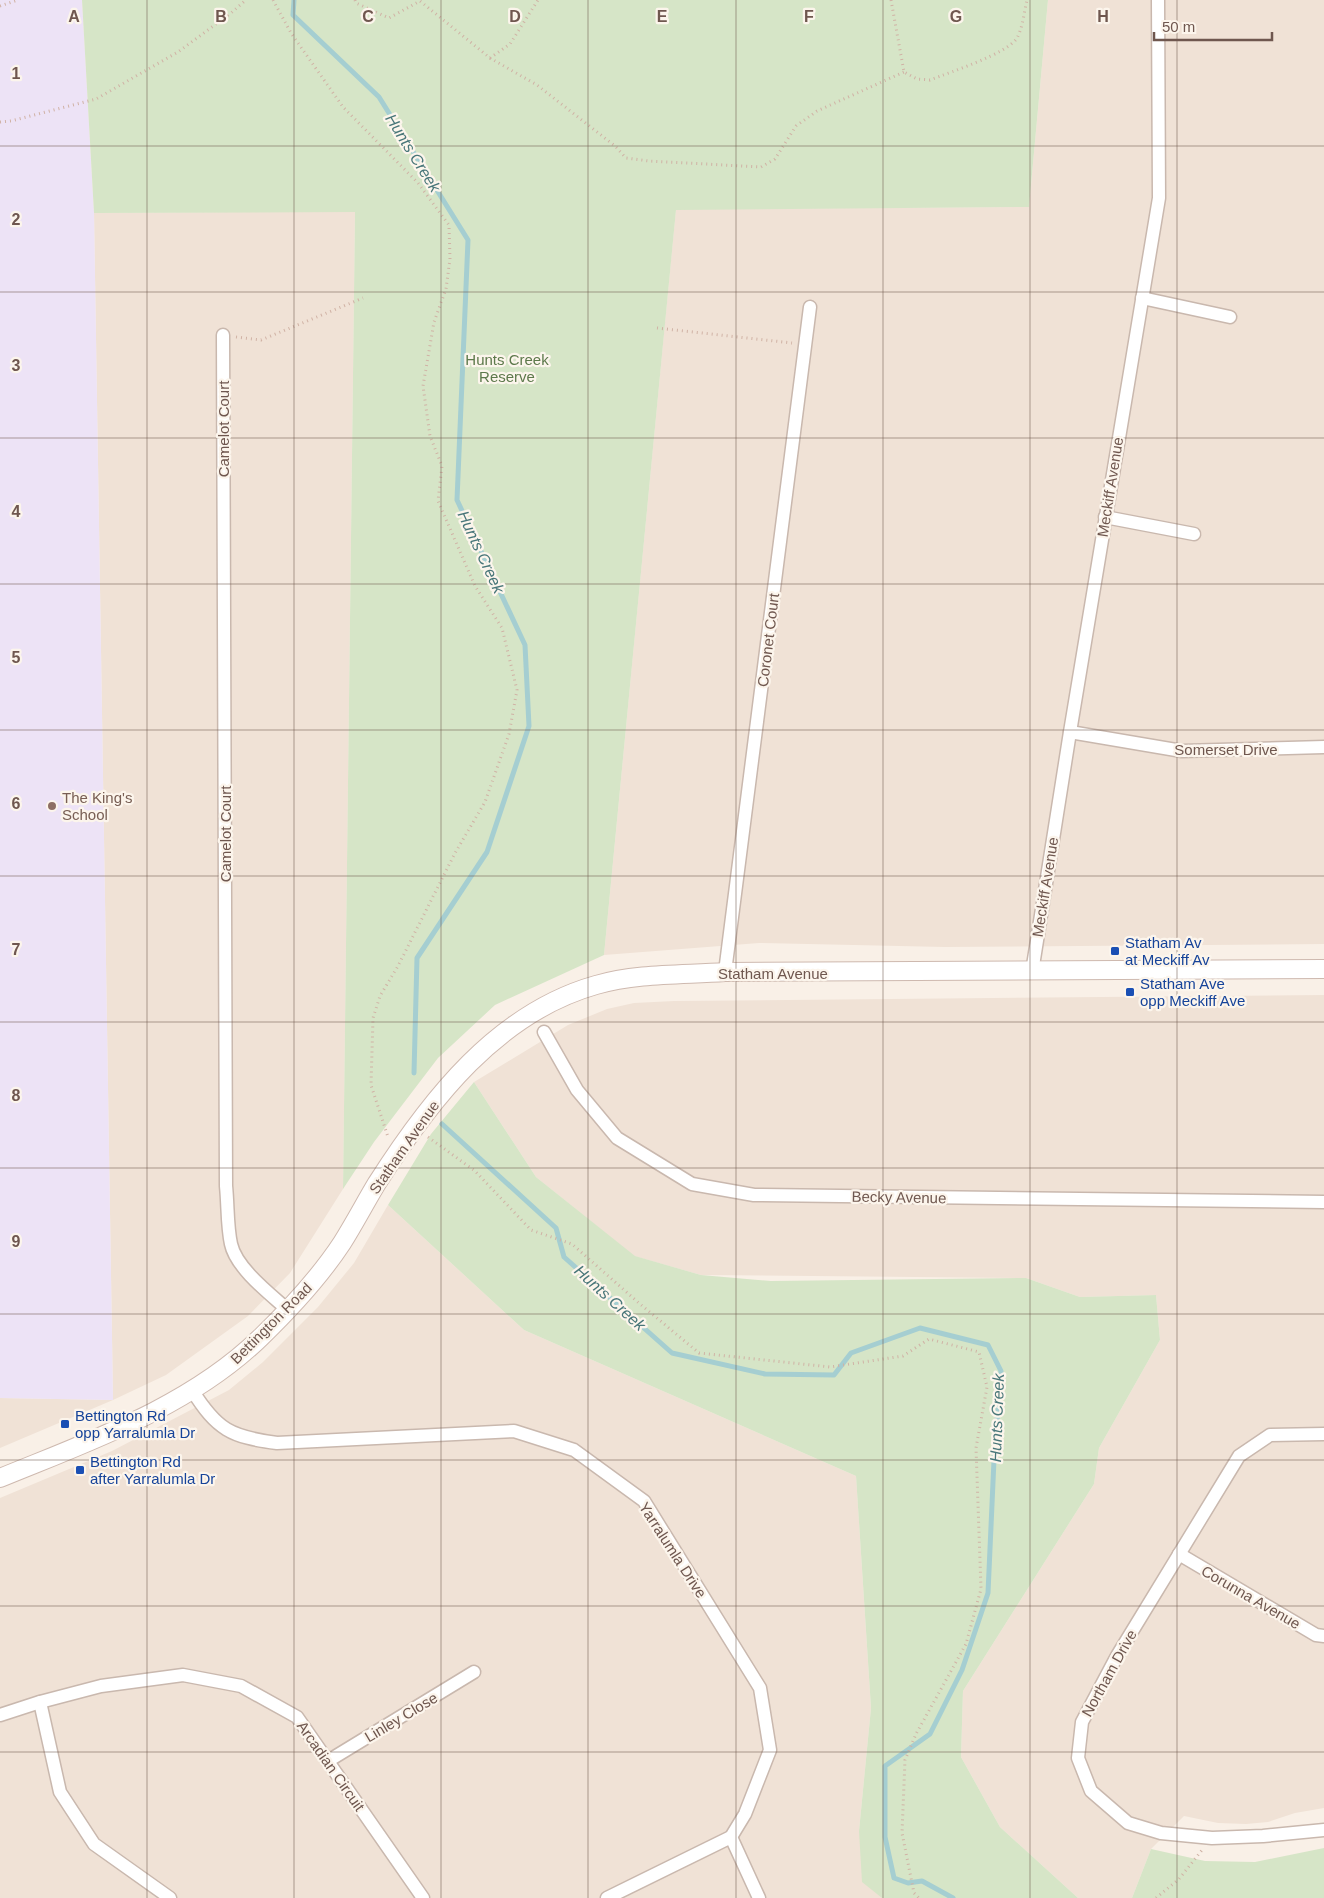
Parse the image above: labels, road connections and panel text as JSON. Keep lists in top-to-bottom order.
{
  "streets": {
    "main road": ["Statham Avenue", "Bettington Road"],
    "street": [
      "Camelot Court",
      "Meckiff Avenue",
      "Coronet Court",
      "Somerset Drive",
      "Becky Avenue",
      "Yarralumla Drive",
      "Corunna Avenue",
      "Northam Drive",
      "Linley Close",
      "Arcadian Circuit"
    ]
  },
  "crossings": [
    ["Camelot Court", "Bettington Road"],
    ["Meckiff Avenue", "Somerset Drive"],
    ["Meckiff Avenue", "Statham Avenue"],
    ["Coronet Court", "Statham Avenue"],
    ["Statham Avenue", "Bettington Road"],
    ["Bettington Road", "Yarralumla Drive"],
    ["Corunna Avenue", "Northam Drive"],
    ["Linley Close", "Arcadian Circuit"]
  ],
  "water": ["Hunts Creek"],
  "parks": ["Hunts Creek Reserve"],
  "places": {
    "other": ["The King's School"],
    "transit": [
      "Statham Av at Meckiff Av",
      "Statham Ave opp Meckiff Ave",
      "Bettington Rd opp Yarralumla Dr",
      "Bettington Rd after Yarralumla Dr"
    ]
  },
  "scale_bar": "50 m",
  "grid": {
    "columns": [
      "A",
      "B",
      "C",
      "D",
      "E",
      "F",
      "G",
      "H"
    ],
    "rows": [
      "1",
      "2",
      "3",
      "4",
      "5",
      "6",
      "7",
      "8",
      "9"
    ]
  }
}
